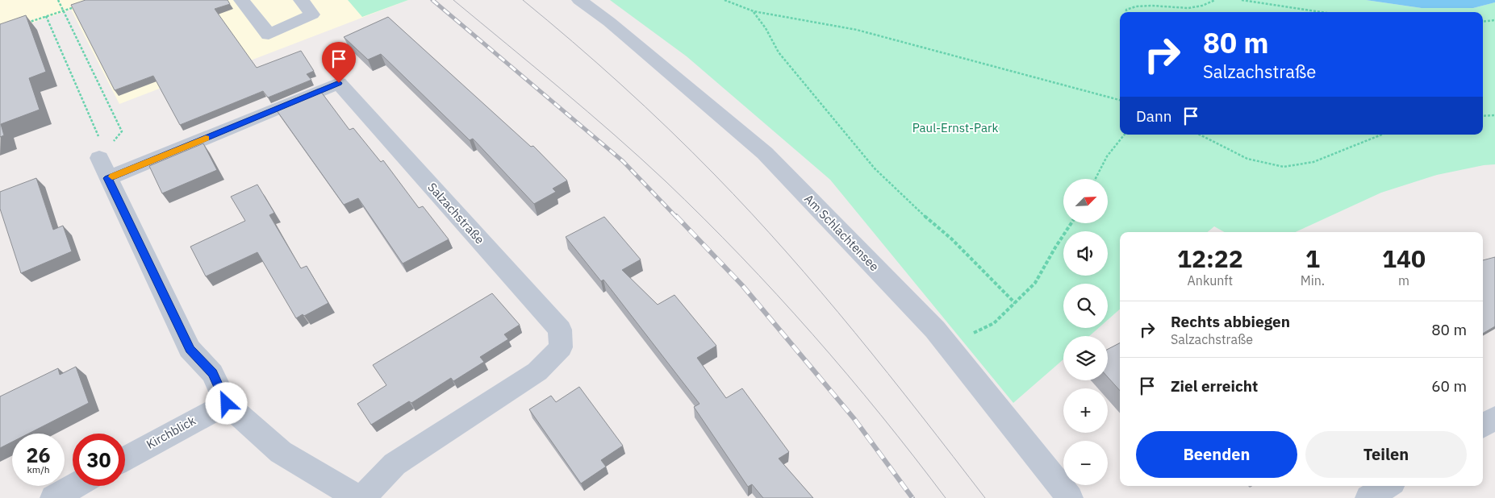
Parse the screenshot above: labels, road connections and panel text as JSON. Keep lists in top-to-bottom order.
{
  "streets": {
    "street": ["Salzachstraße", "Am Schlachtensee", "Kirchblick"]
  },
  "parks": ["Paul-Ernst-Park"],
  "north": "top right",
  "page": {
    "turn": ["80 m", "Salzachstraße"],
    "then": "Dann",
    "map_buttons": ["+", "−"],
    "eta": [
      "12:22",
      "Ankunft",
      "1",
      "Min.",
      "140",
      "m"
    ],
    "list": [
      {
        "name": "Rechts abbiegen",
        "note": "Salzachstraße",
        "value": "80 m"
      },
      {
        "name": "Ziel erreicht",
        "value": "60 m"
      }
    ],
    "buttons": ["Beenden", "Teilen"],
    "speed": "26 km/h",
    "limit": "30"
  }
}
